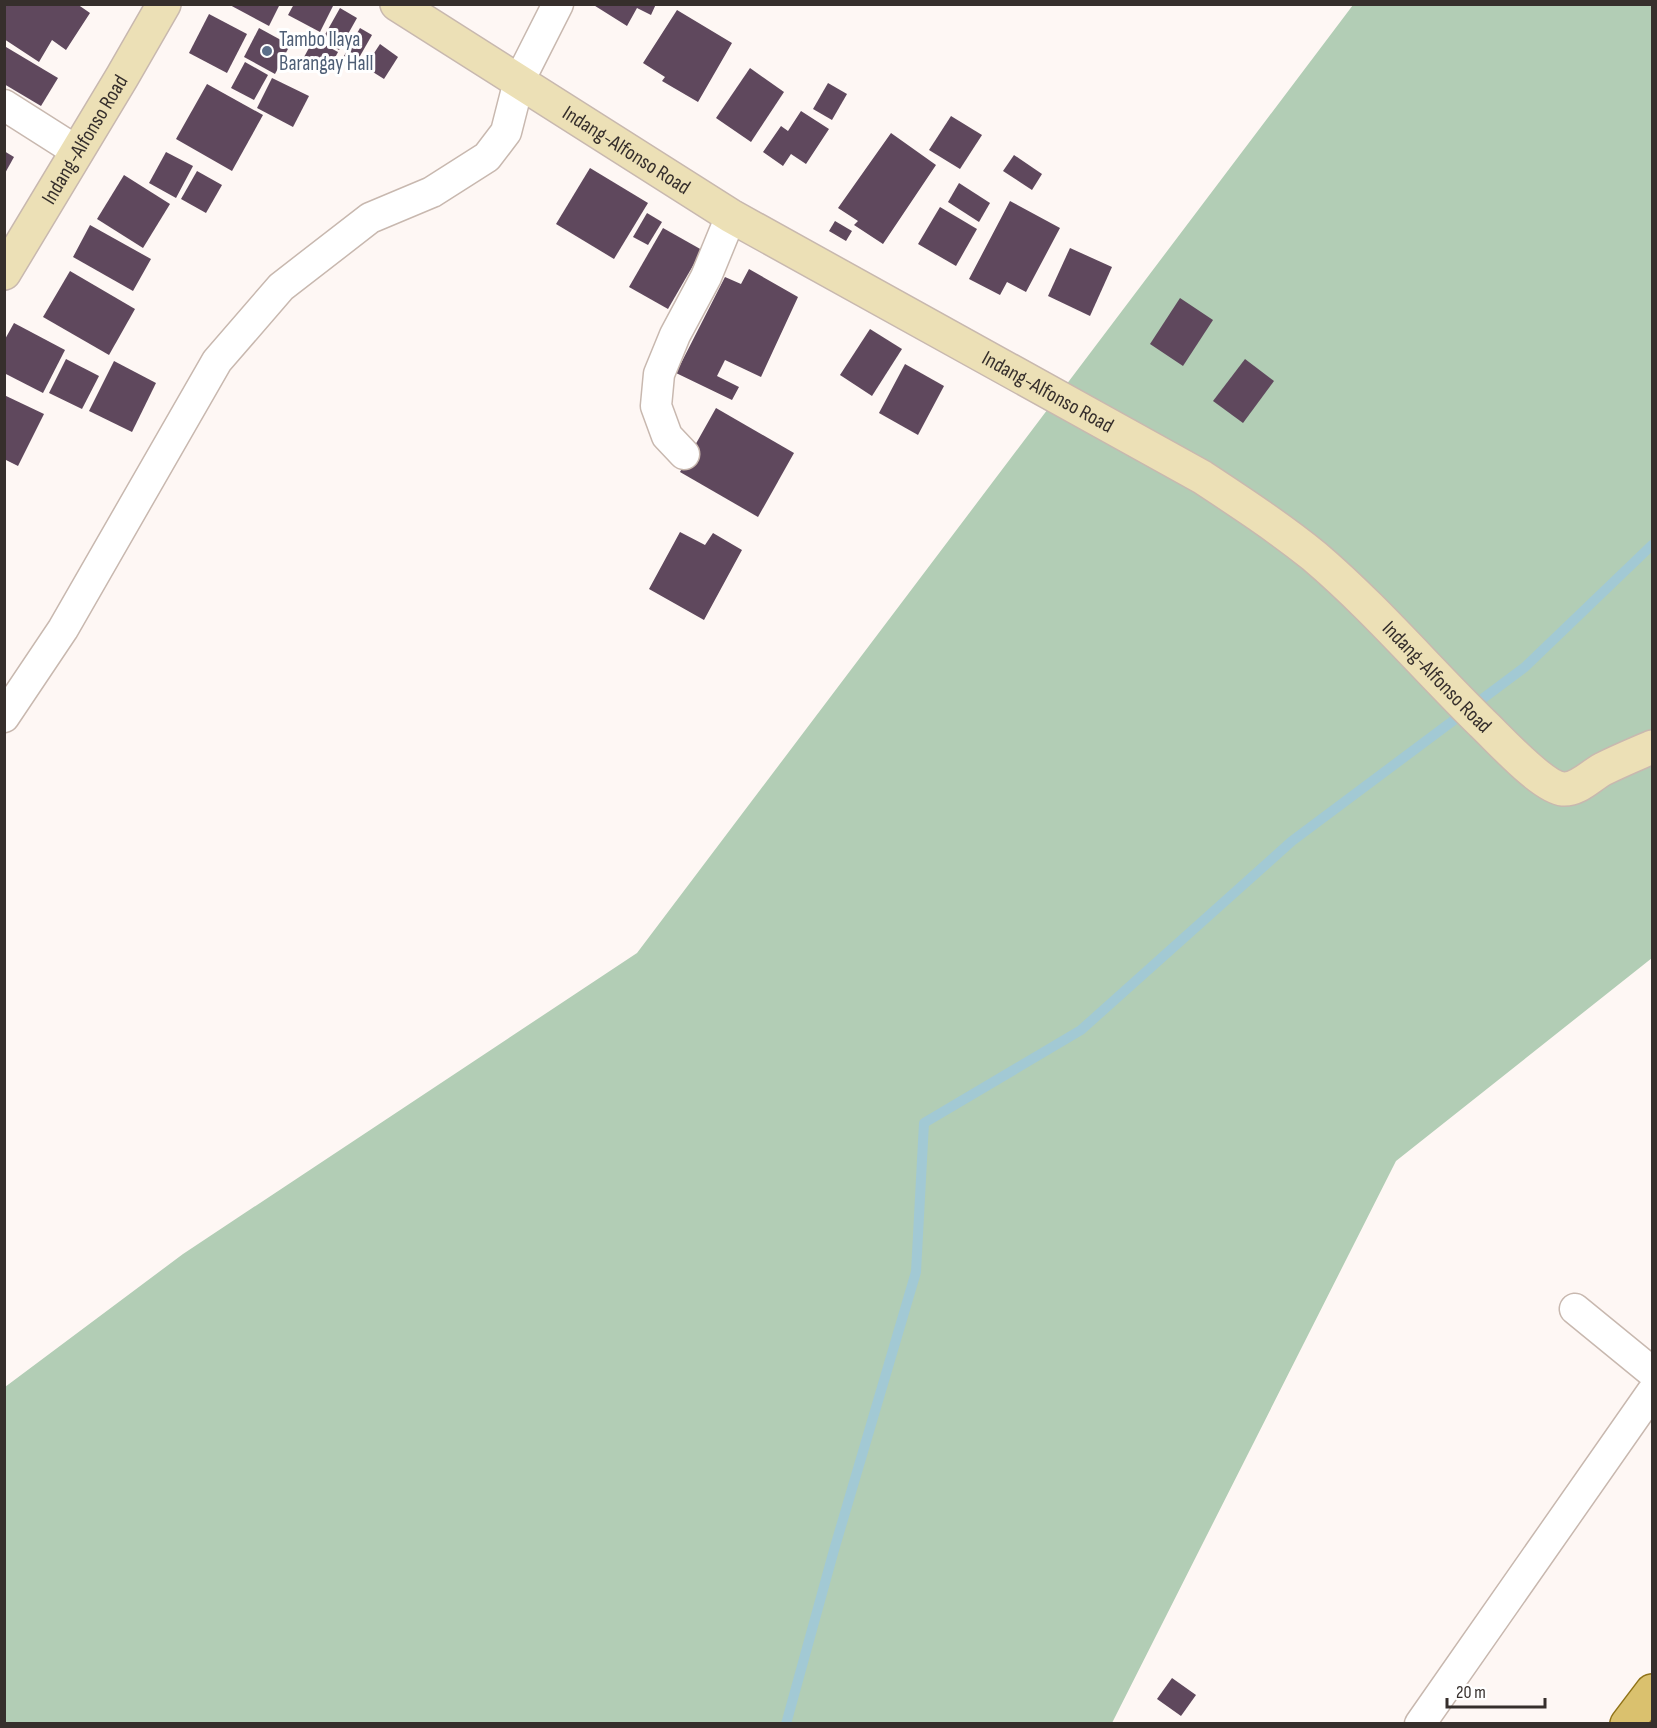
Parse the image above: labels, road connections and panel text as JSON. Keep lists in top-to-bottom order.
{
  "streets": {
    "main road": ["Indang-Alfonso Road"]
  },
  "places": ["Tambo Ilaya Barangay Hall"],
  "scale_bar": "20 m"
}
